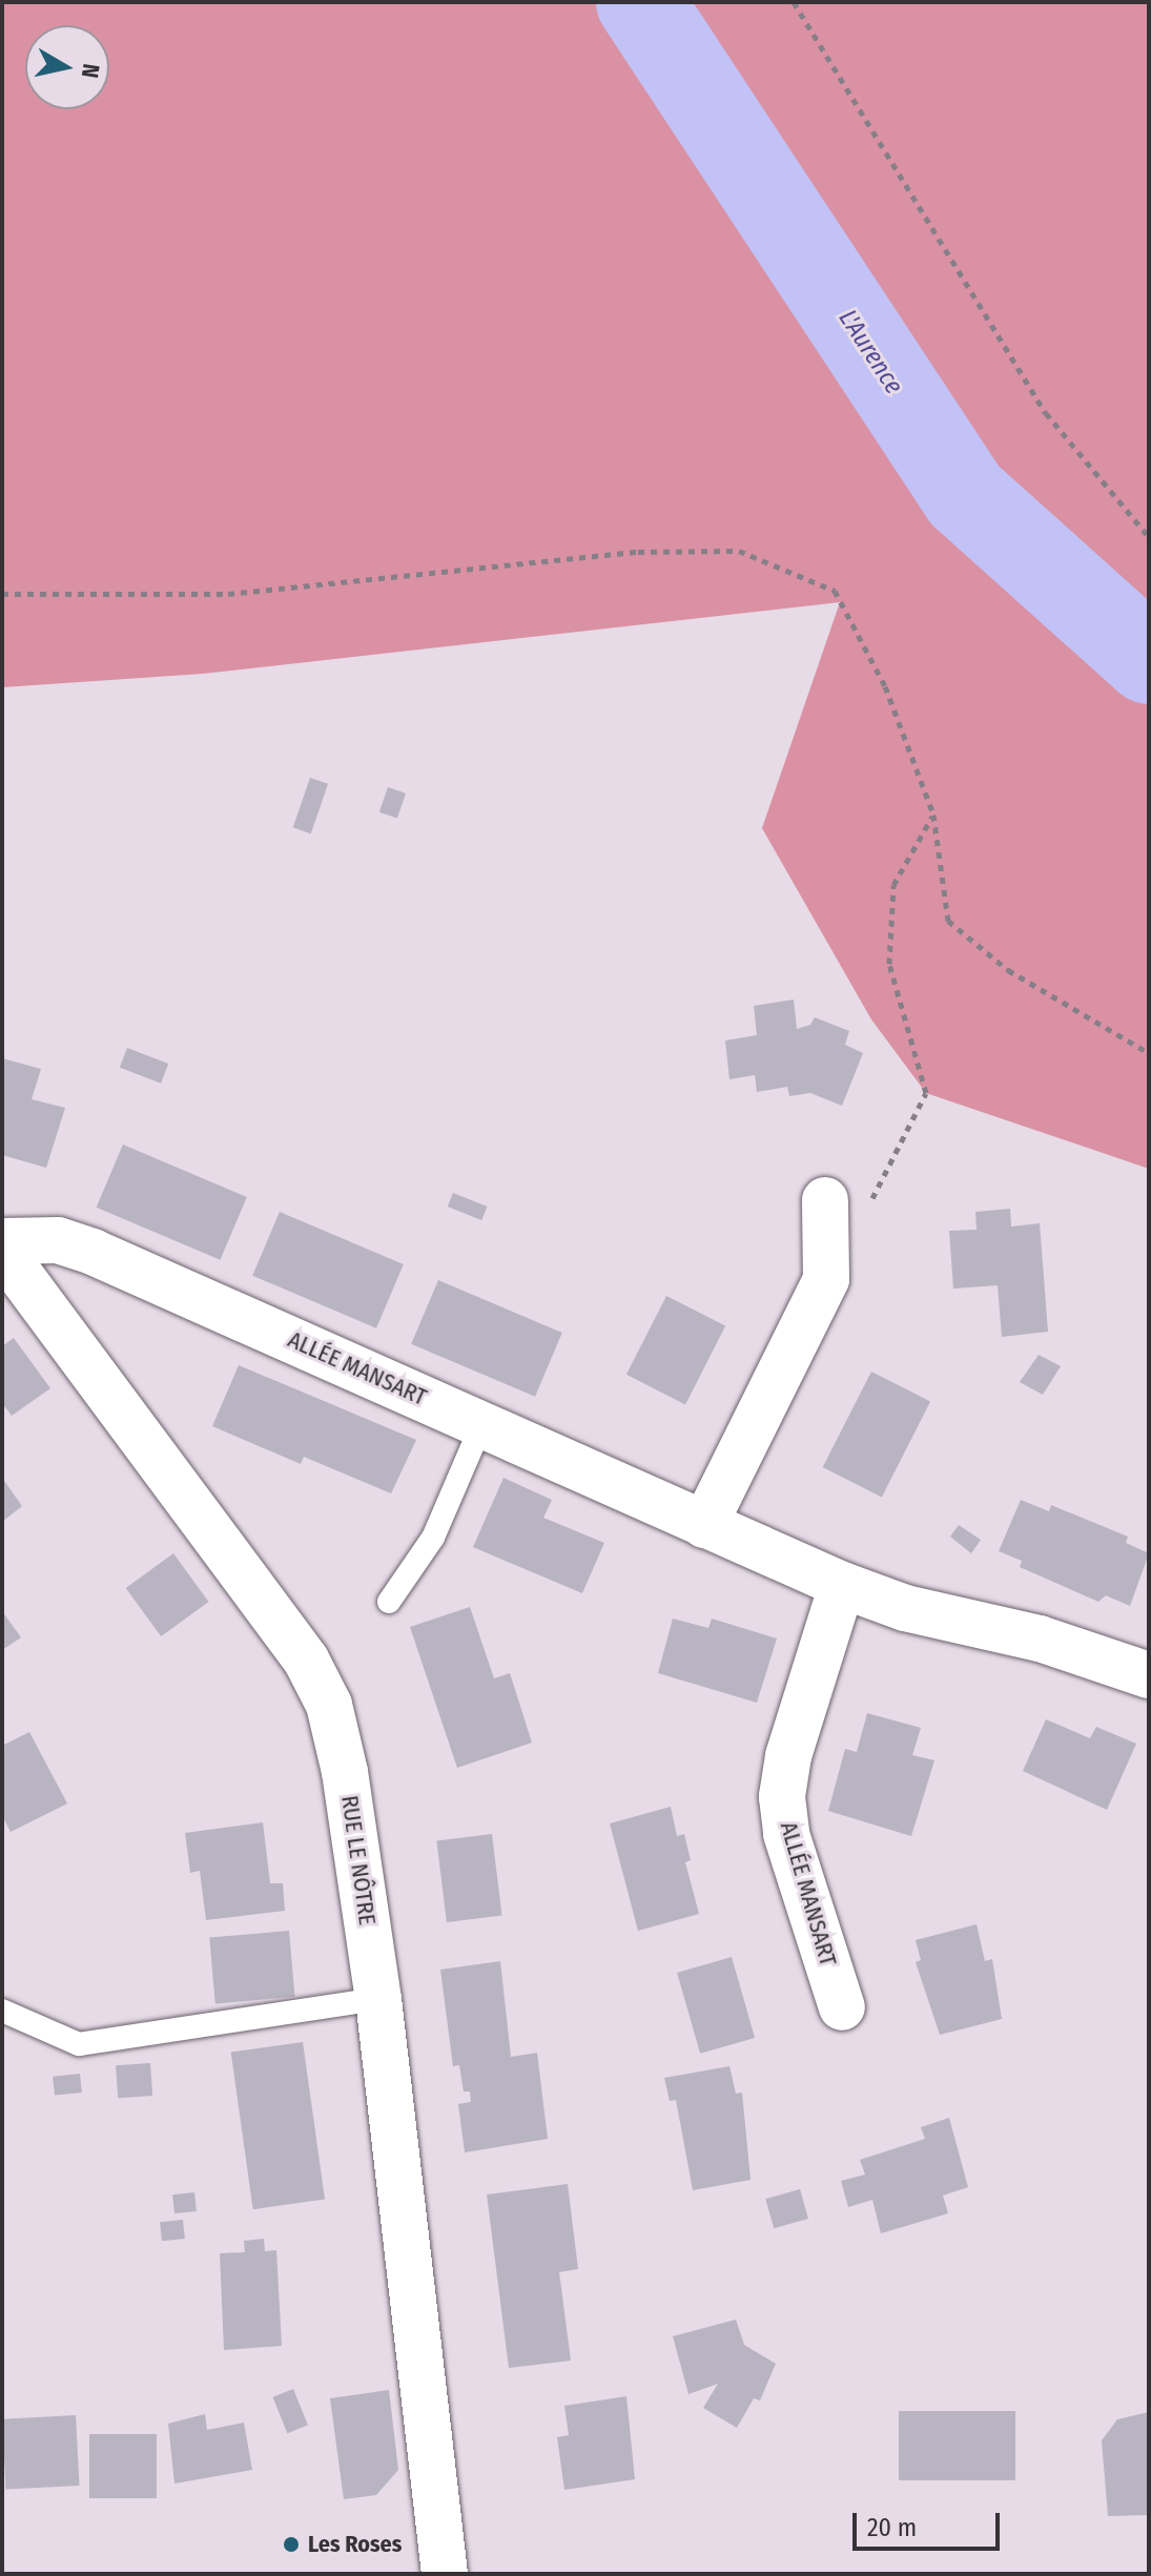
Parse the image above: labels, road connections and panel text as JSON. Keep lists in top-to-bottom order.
{
  "streets": {
    "street": ["ALLÉE MANSART", "RUE LE NÔTRE"]
  },
  "water": ["L'Aurence"],
  "places": ["Les Roses"],
  "scale_bar": "20 m",
  "north": "right"
}
